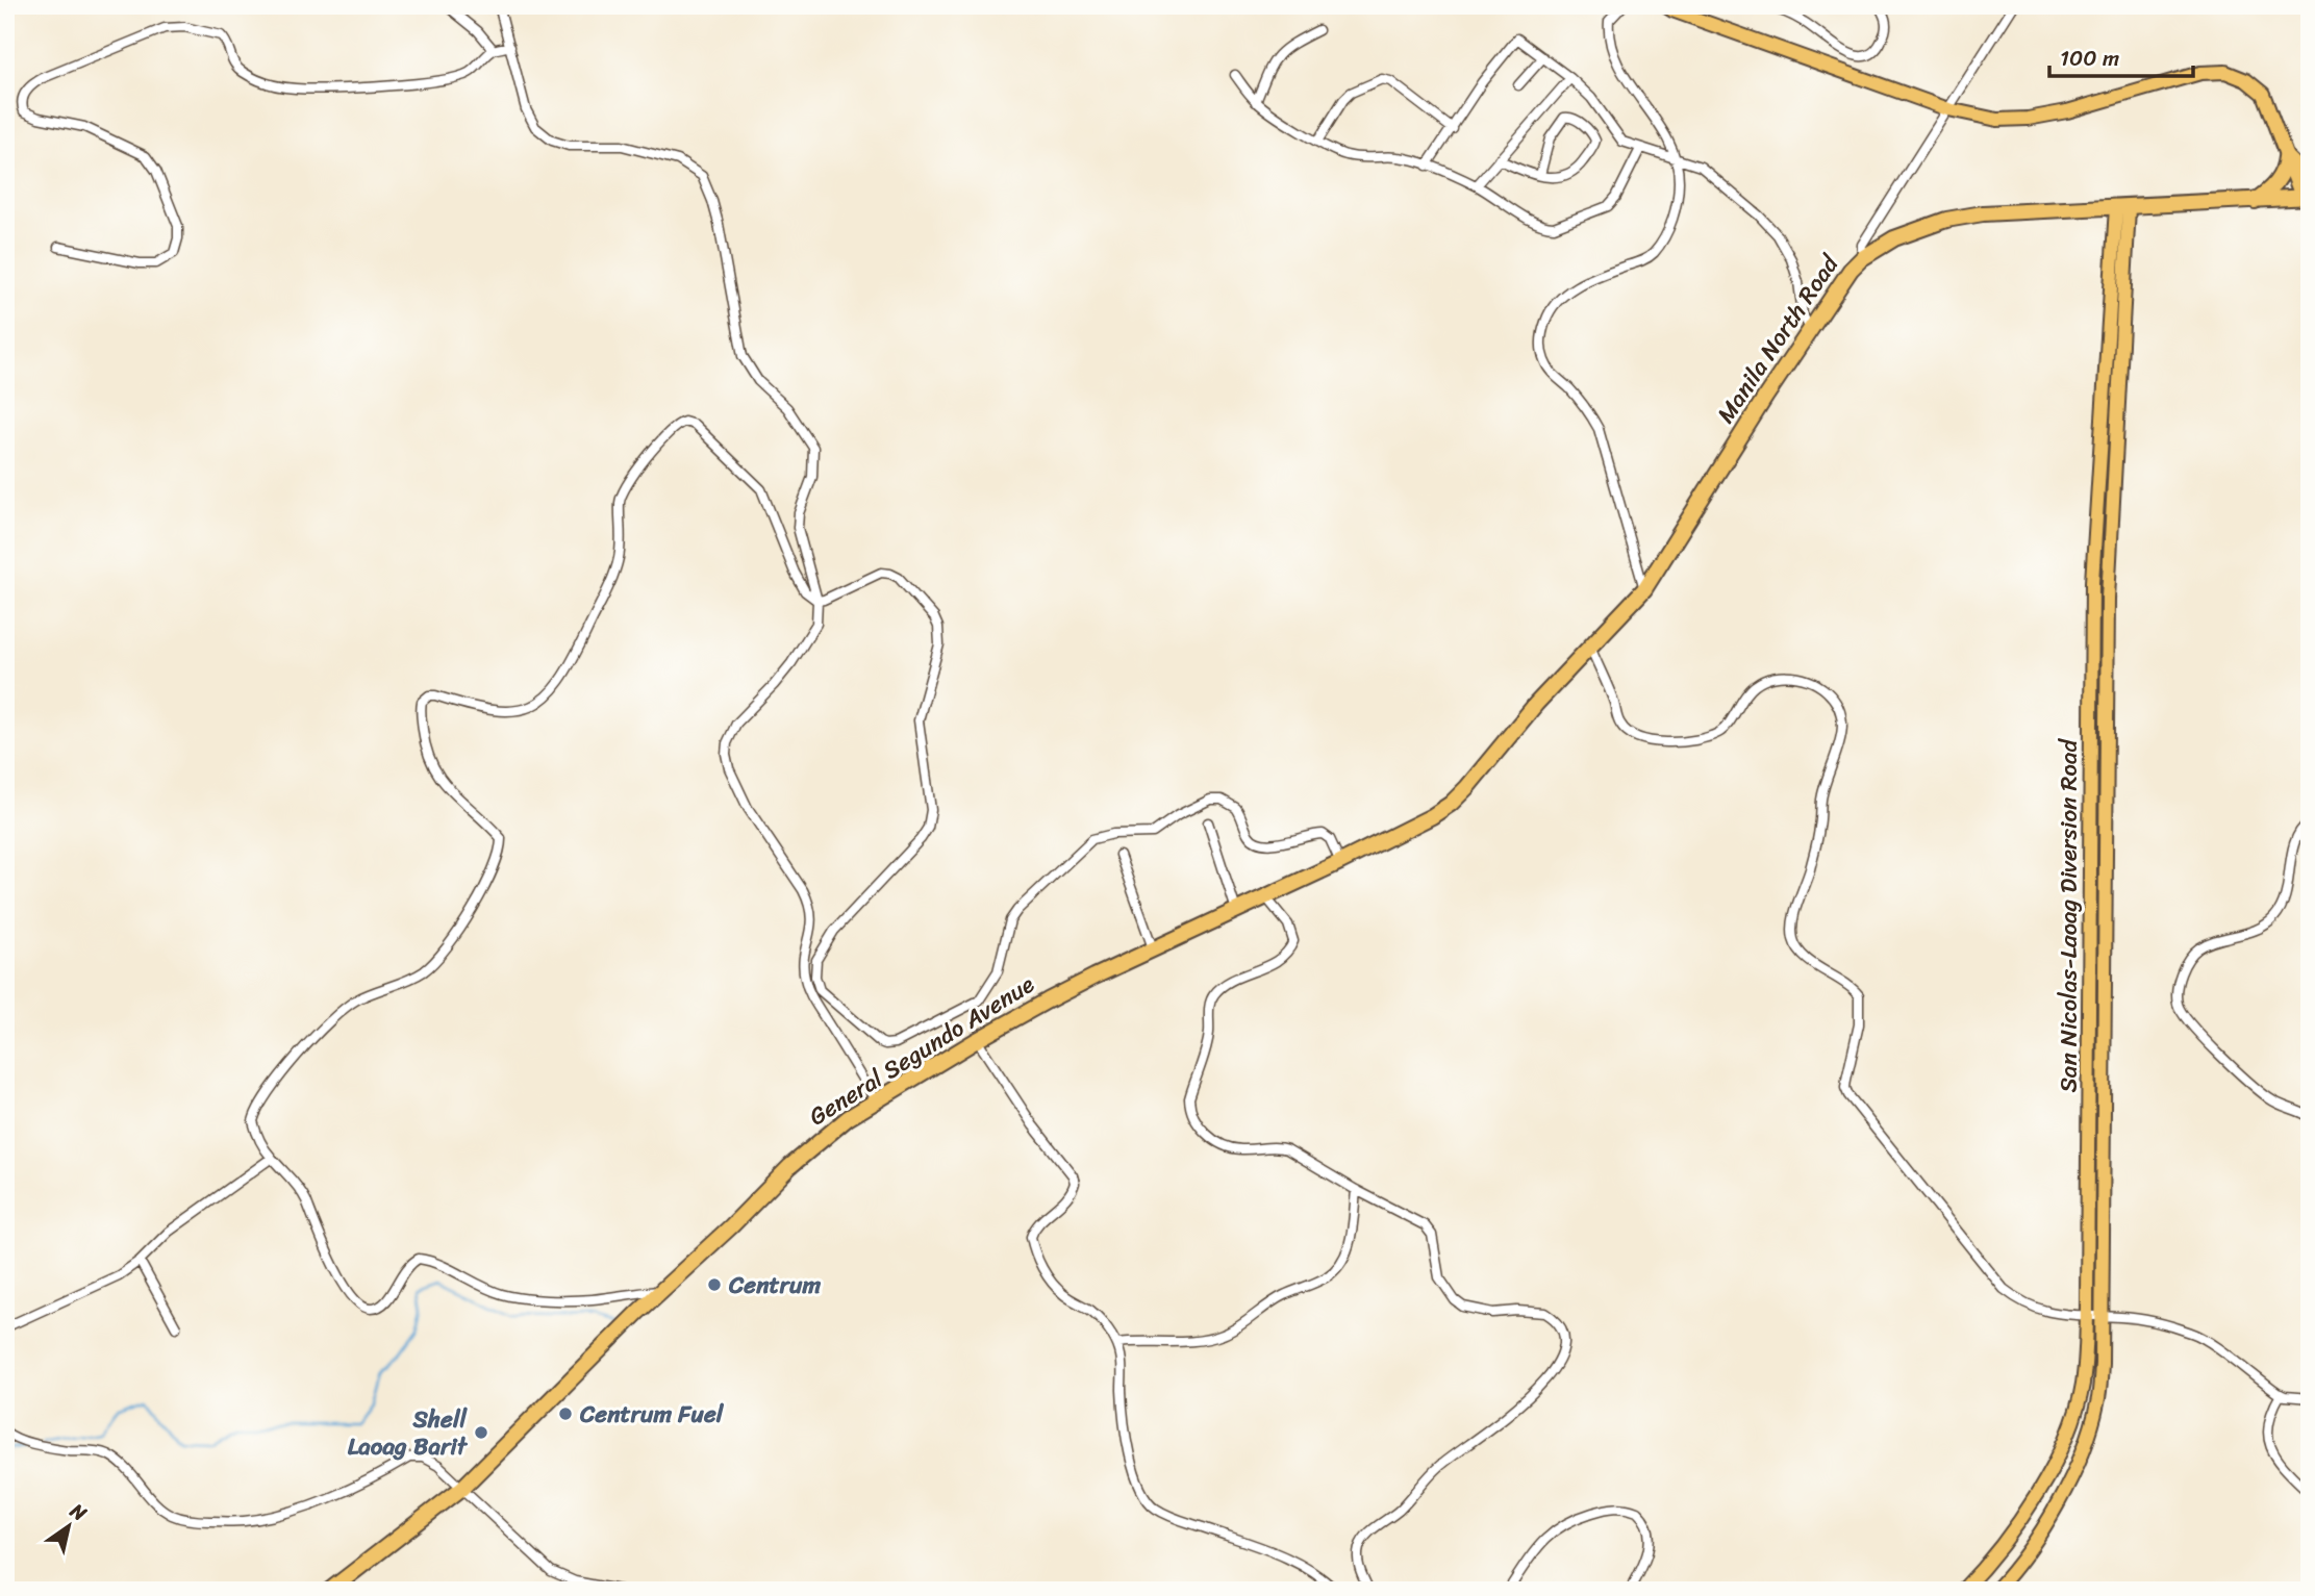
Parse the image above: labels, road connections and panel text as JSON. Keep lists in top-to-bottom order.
{
  "streets": {
    "highway": ["Manila North Road", "General Segundo Avenue"],
    "main road": ["San Nicolas-Laoag Diversion Road"]
  },
  "crossings": [
    ["Manila North Road", "San Nicolas-Laoag Diversion Road"],
    ["Manila North Road", "General Segundo Avenue"]
  ],
  "places": ["Centrum", "Centrum Fuel", "Shell Laoag Barit"],
  "scale_bar": "100 m",
  "north": "top right"
}
